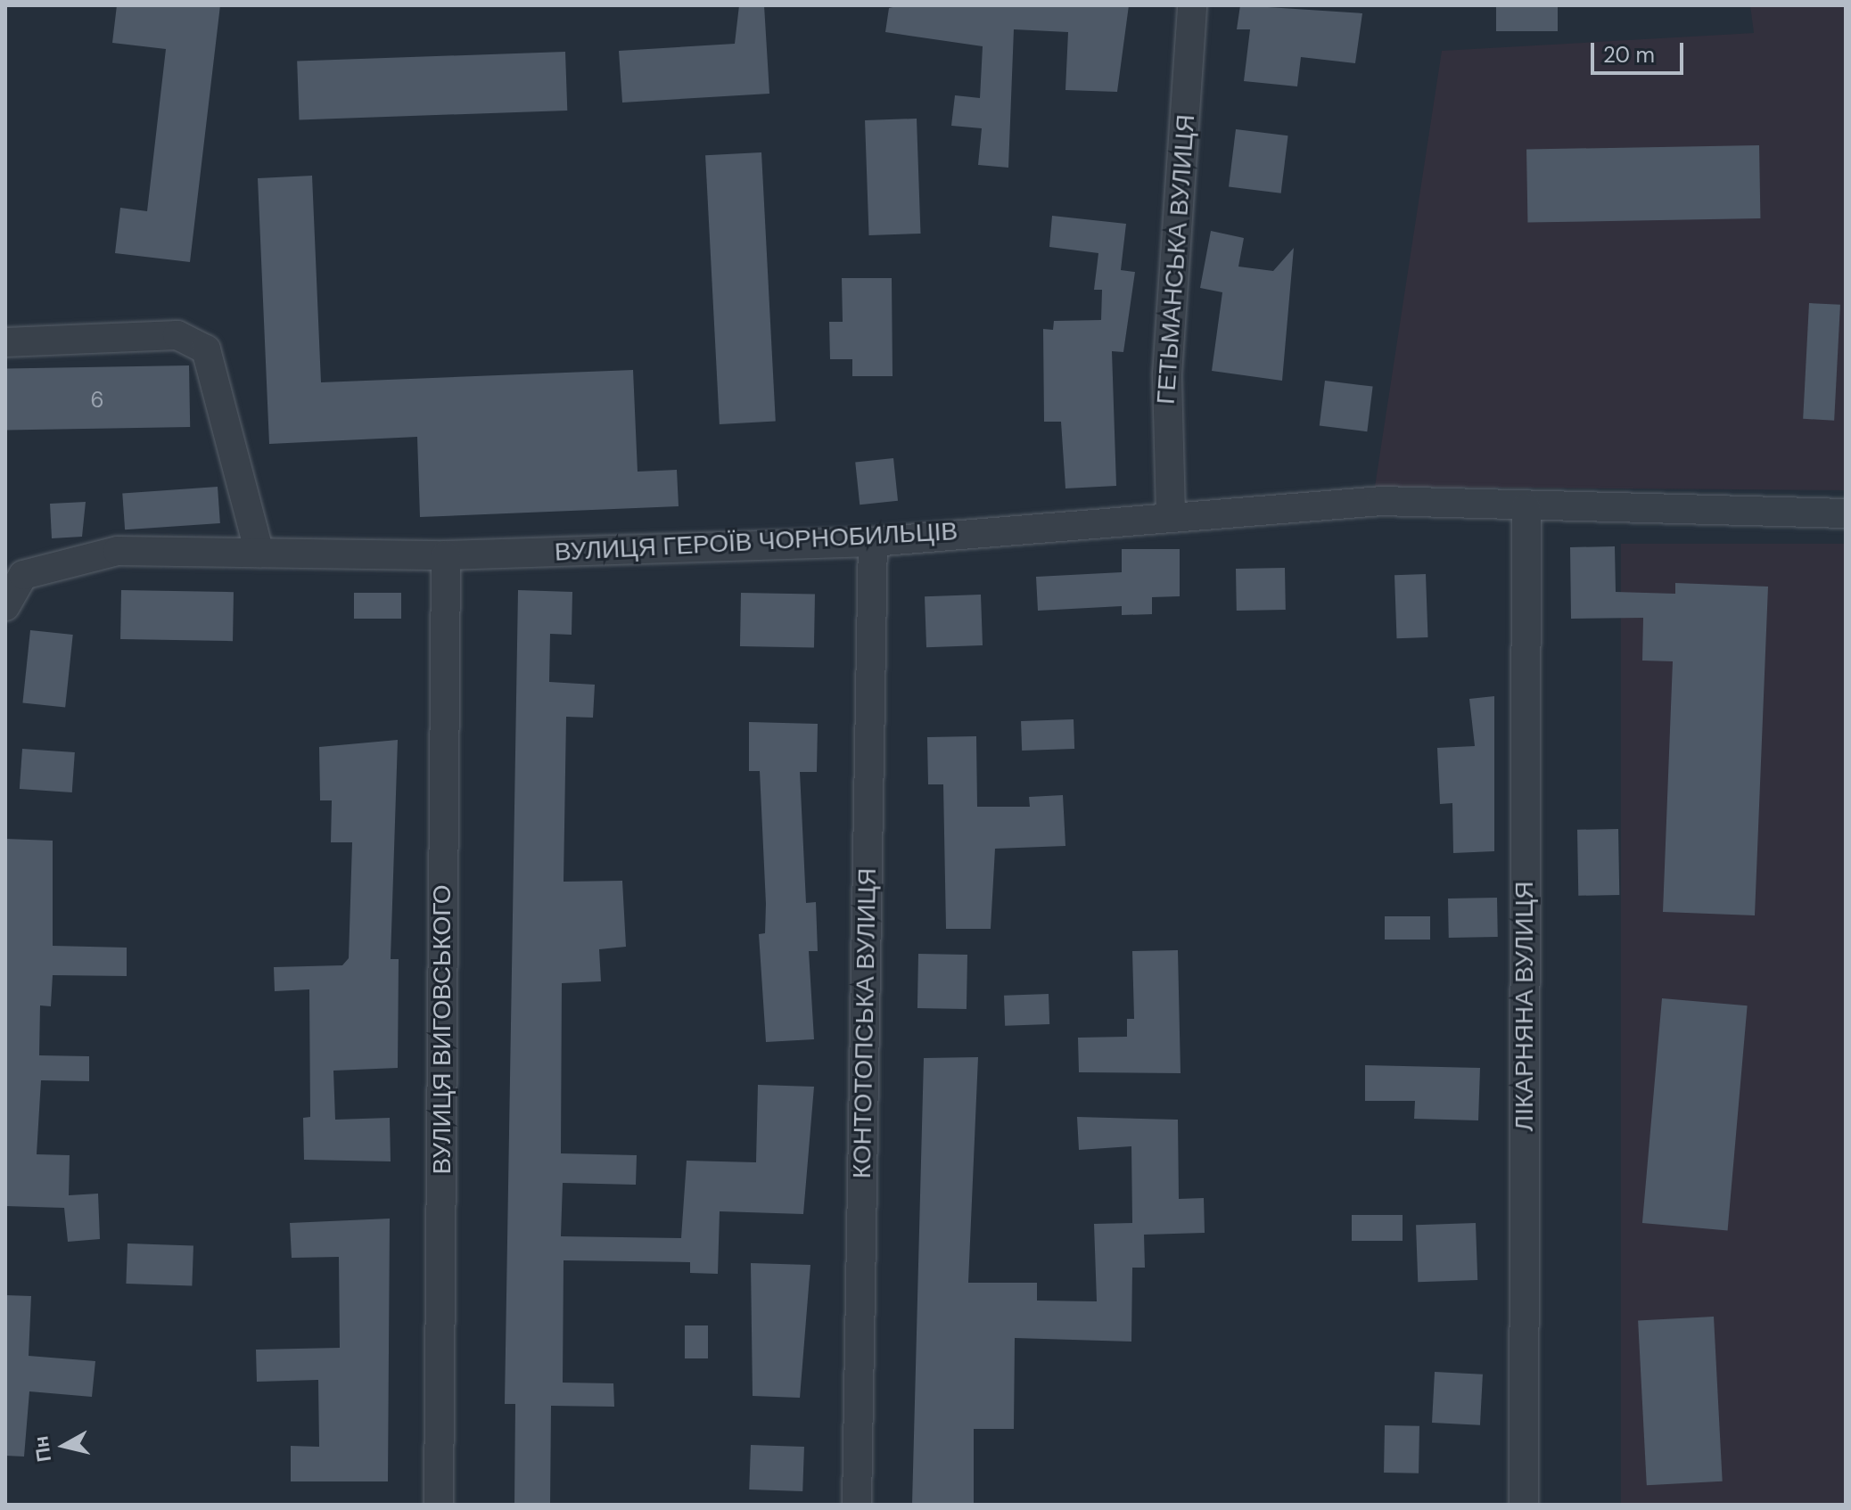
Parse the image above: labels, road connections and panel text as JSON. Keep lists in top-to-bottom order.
{
  "streets": {
    "street": [
      "ГЕТЬМАНСЬКА ВУЛИЦЯ",
      "ВУЛИЦЯ ГЕРОЇВ ЧОРНОБИЛЬЦІВ",
      "ЛІКАРНЯНА ВУЛИЦЯ",
      "КОНТОТОПСЬКА ВУЛИЦЯ",
      "ВУЛИЦЯ ВИГОВСЬКОГО"
    ]
  },
  "crossings": [
    ["ГЕТЬМАНСЬКА ВУЛИЦЯ", "ВУЛИЦЯ ГЕРОЇВ ЧОРНОБИЛЬЦІВ"],
    ["ВУЛИЦЯ ГЕРОЇВ ЧОРНОБИЛЬЦІВ", "ЛІКАРНЯНА ВУЛИЦЯ"],
    ["ВУЛИЦЯ ГЕРОЇВ ЧОРНОБИЛЬЦІВ", "КОНТОТОПСЬКА ВУЛИЦЯ"],
    ["ВУЛИЦЯ ГЕРОЇВ ЧОРНОБИЛЬЦІВ", "ВУЛИЦЯ ВИГОВСЬКОГО"]
  ],
  "house_numbers": ["6"],
  "scale_bar": "20 m",
  "north": "left"
}
